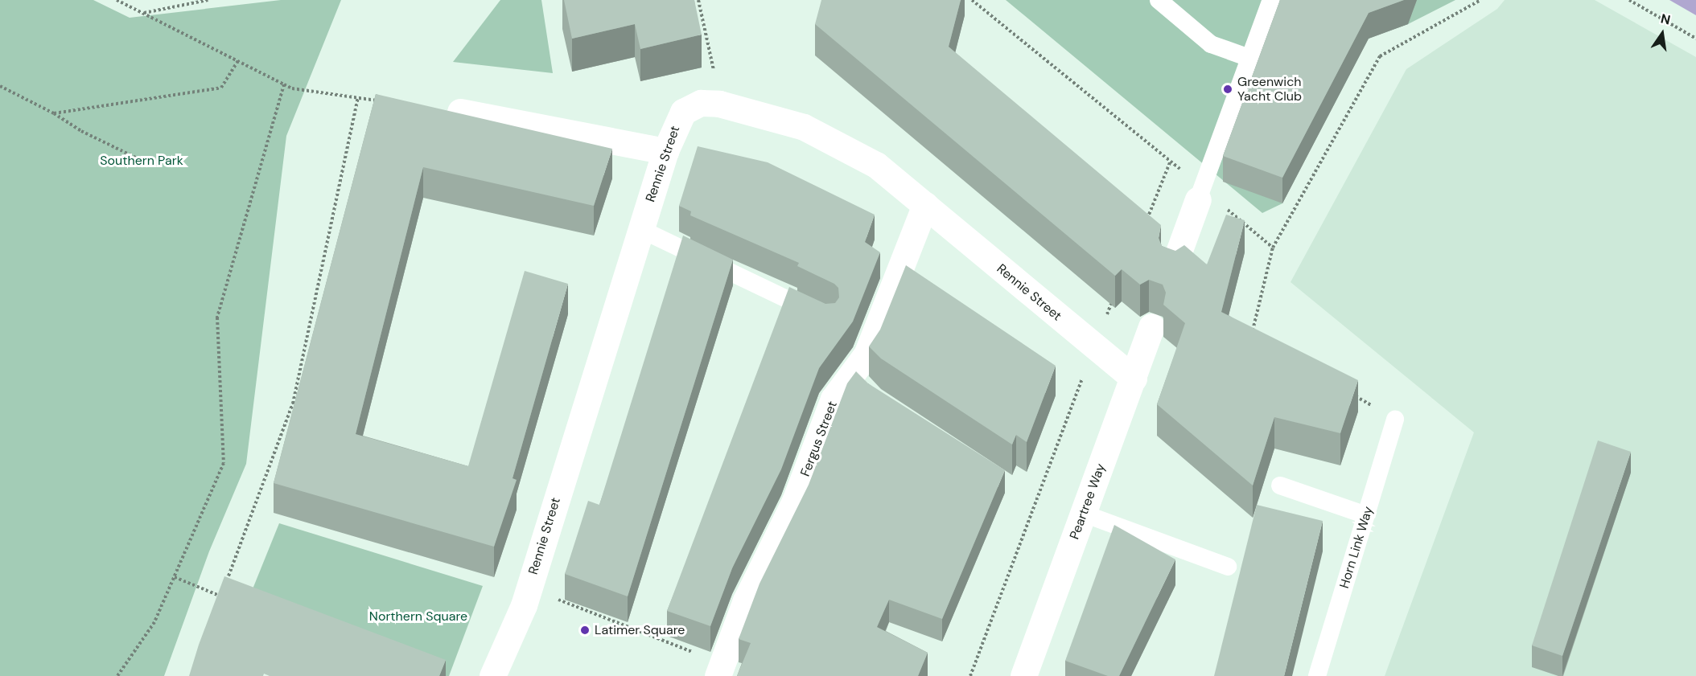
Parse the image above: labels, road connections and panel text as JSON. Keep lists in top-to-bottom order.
{
  "streets": {
    "street": ["Rennie Street", "Fergus Street", "Peartree Way"],
    "lane": ["Horn Link Way"]
  },
  "crossings": [
    ["Rennie Street", "Fergus Street"],
    ["Rennie Street", "Peartree Way"]
  ],
  "parks": ["Southern Park", "Northern Square"],
  "places": ["Greenwich Yacht Club", "Latimer Square"],
  "north": "top"
}
